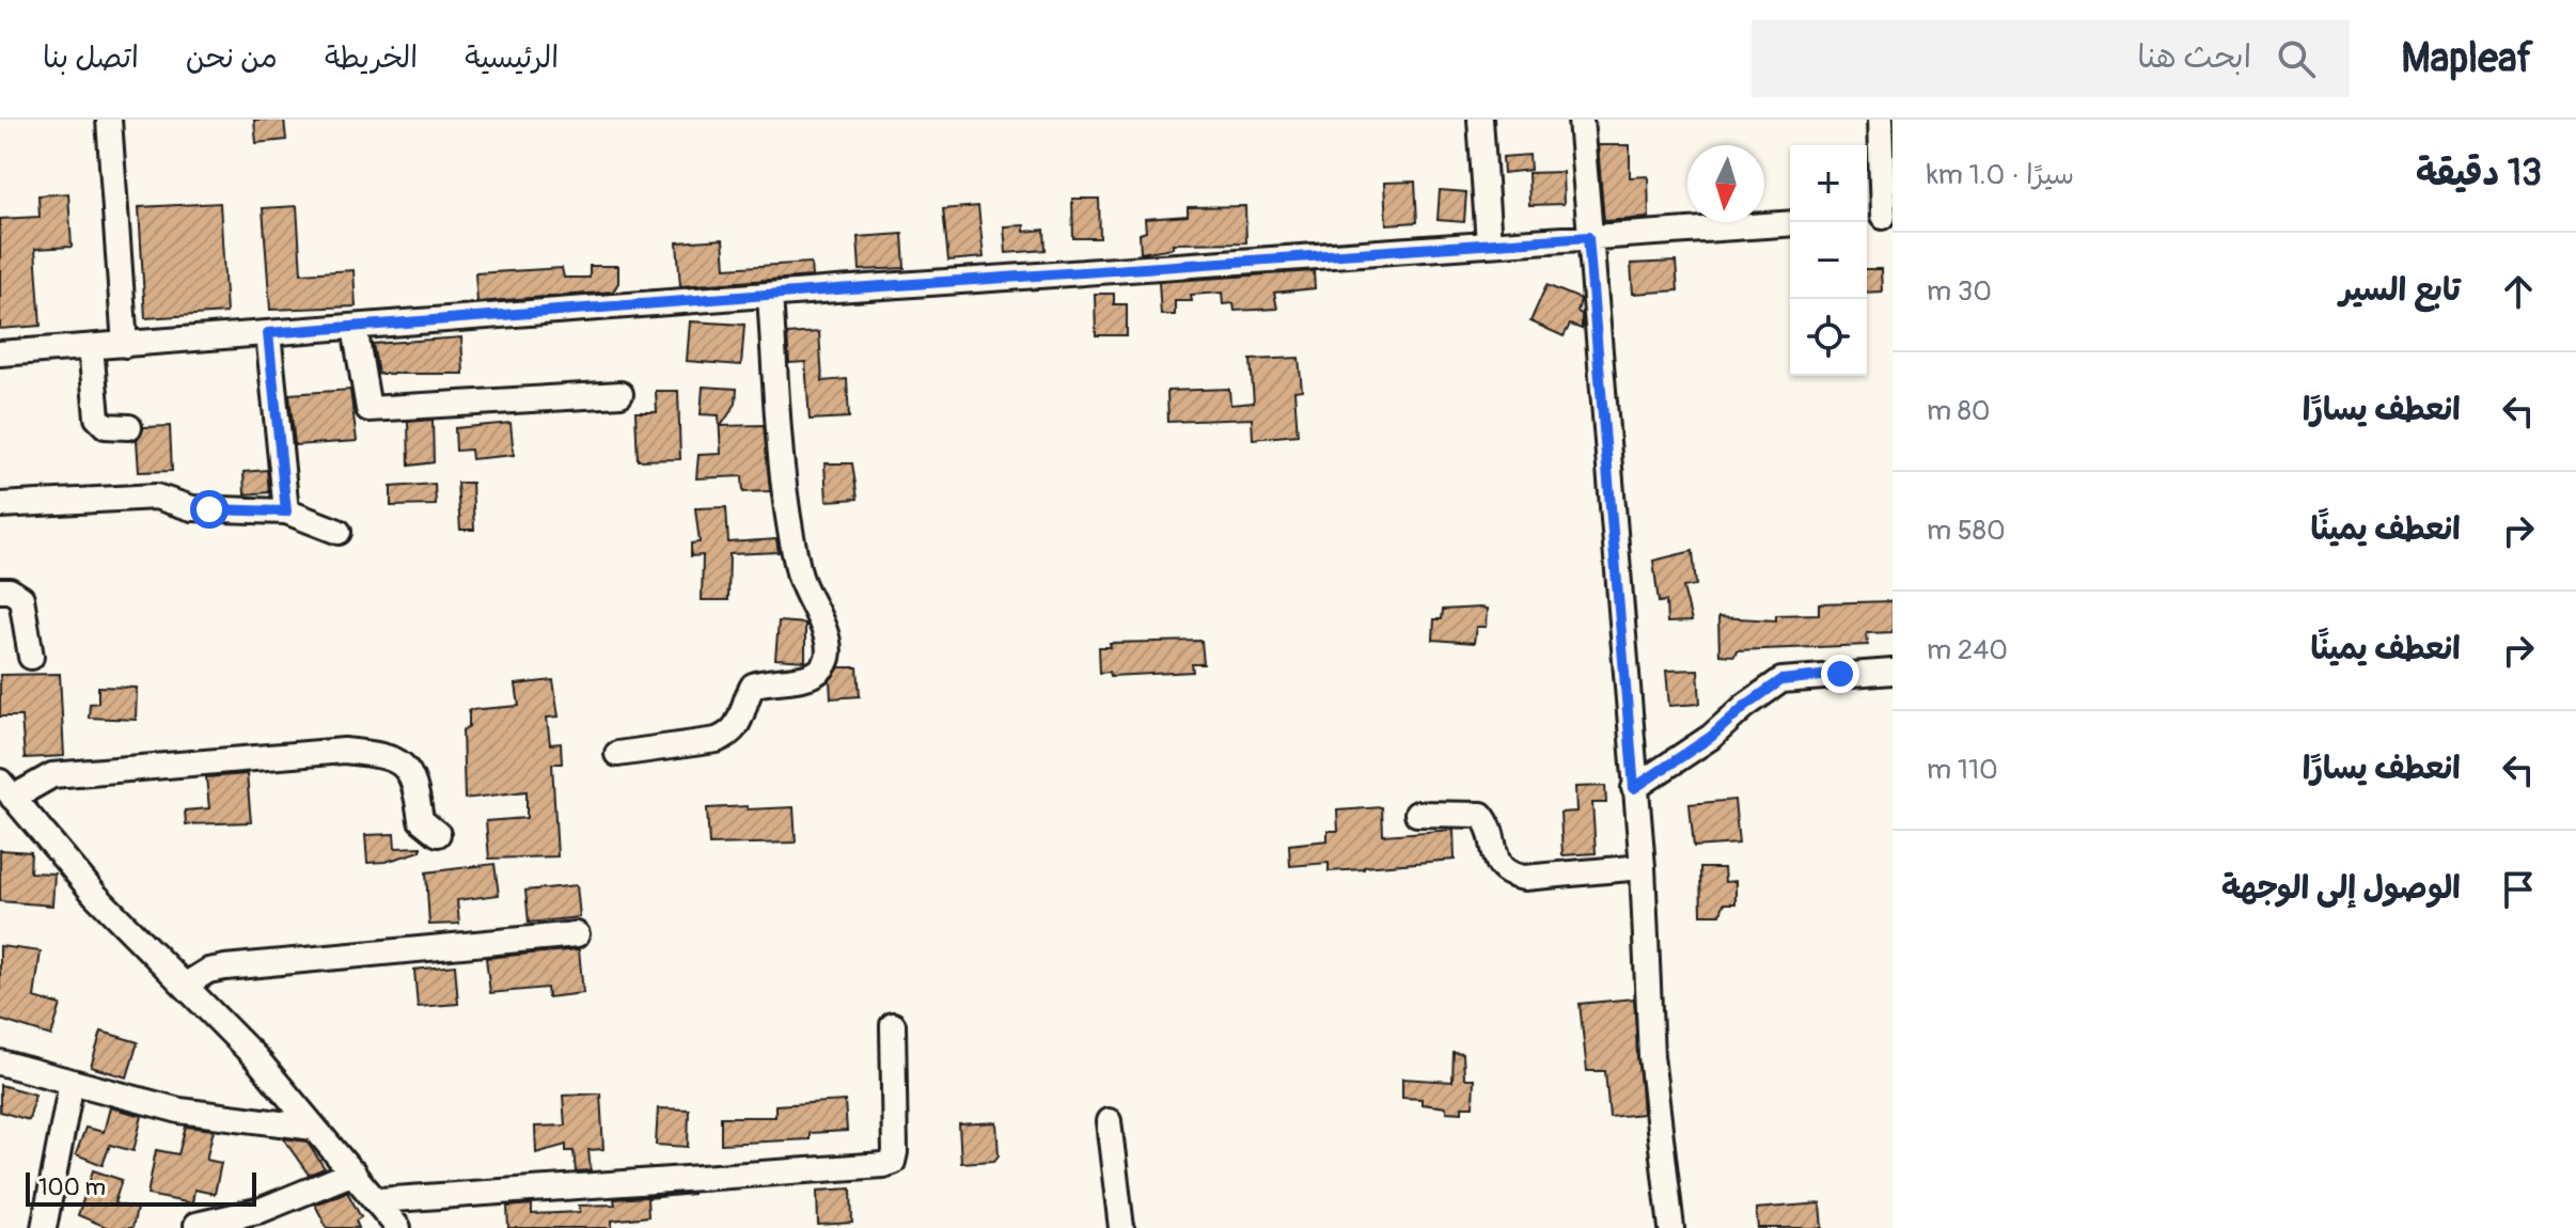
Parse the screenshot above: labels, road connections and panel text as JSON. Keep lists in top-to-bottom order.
{
  "scale_bar": "100 m",
  "north": "bottom",
  "page": {
    "header": "Mapleaf",
    "search": "ابحث هنا",
    "nav": [
      "الرئيسية",
      "الخريطة",
      "من نحن",
      "اتصل بنا"
    ],
    "heading": ["13 دقيقة", "سيرًا · 1.0 km"],
    "map_buttons": ["+", "−"],
    "list": [
      ["تابع السير", "30 m"],
      ["انعطف يسارًا", "80 m"],
      ["انعطف يمينًا", "580 m"],
      ["انعطف يمينًا", "240 m"],
      ["انعطف يسارًا", "110 m"],
      "الوصول إلى الوجهة"
    ],
    "scale": "100 m"
  }
}
